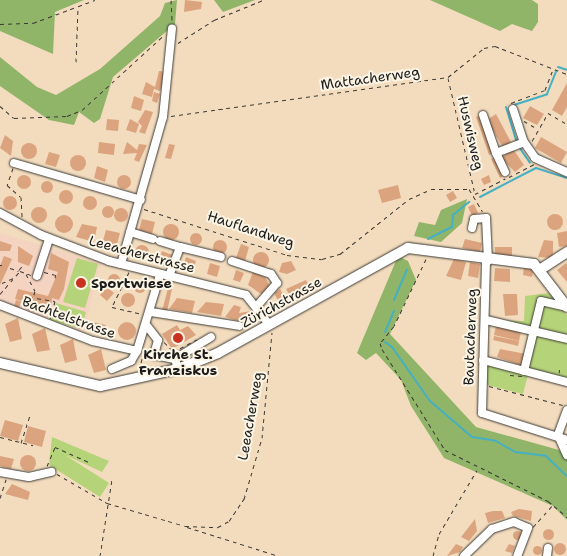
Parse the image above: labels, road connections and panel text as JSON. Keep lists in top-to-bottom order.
{
  "streets": {
    "main road": ["Zürichstrasse"],
    "street": ["Leeacherstrasse", "Bachtelstrasse", "Bautacherweg"],
    "path": [
      "Mattacherweg",
      "Huswisweg",
      "Hauflandweg",
      "Leeacherweg"
    ]
  },
  "crossings": [
    ["Mattacherweg", "Huswisweg"],
    ["Huswisweg", "Hauflandweg"],
    ["Zürichstrasse", "Bautacherweg"],
    ["Zürichstrasse", "Leeacherweg"]
  ],
  "places": ["Sportwiese", "Kirche St. Franziskus"]
}
